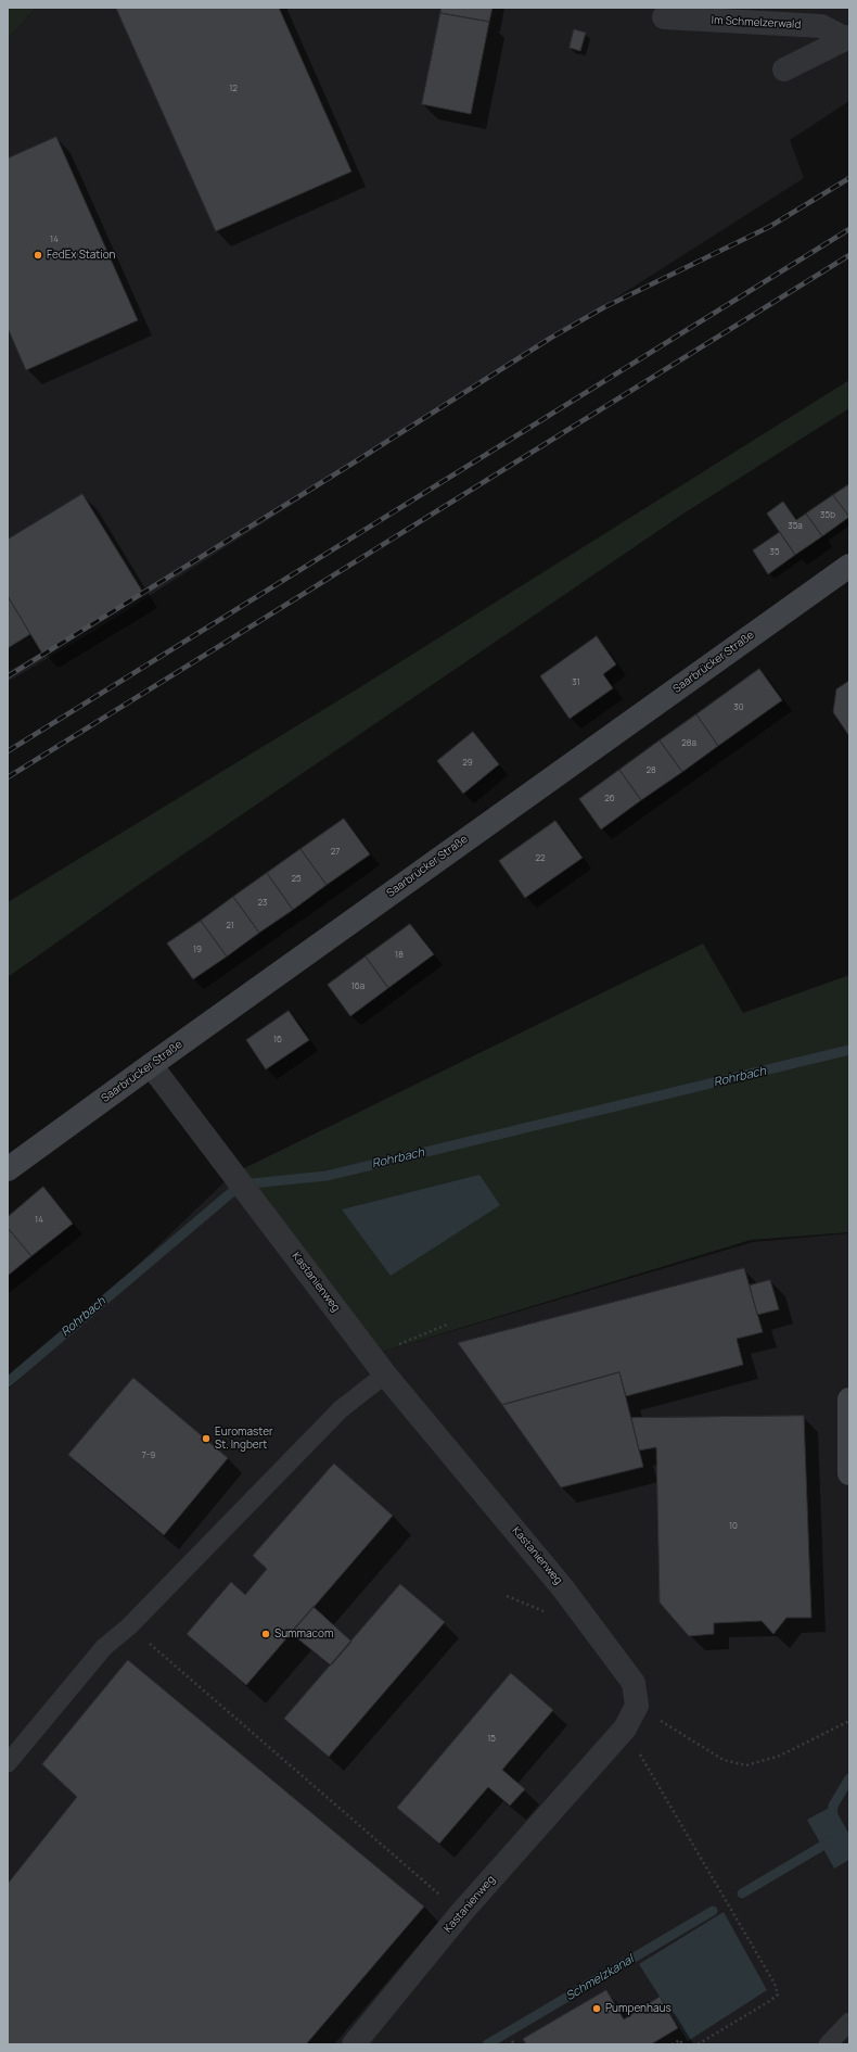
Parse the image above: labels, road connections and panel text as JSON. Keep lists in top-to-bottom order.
{
  "streets": {
    "main road": ["Saarbrücker Straße"],
    "street": ["Im Schmelzerwald", "Kastanienweg"]
  },
  "crossings": [
    ["Saarbrücker Straße", "Kastanienweg"]
  ],
  "water": ["Rohrbach", "Schmelzkanal"],
  "places": [
    "FedEx Station",
    "Euromaster St. Ingbert",
    "Summacom",
    "Pumpenhaus"
  ],
  "house_numbers": [
    "12",
    "14",
    "35b",
    "35a",
    "35",
    "31",
    "30",
    "28a",
    "29",
    "28",
    "26",
    "27",
    "22",
    "25",
    "23",
    "21",
    "19",
    "18",
    "16a",
    "16",
    "14",
    "7-9",
    "10",
    "15"
  ]
}
